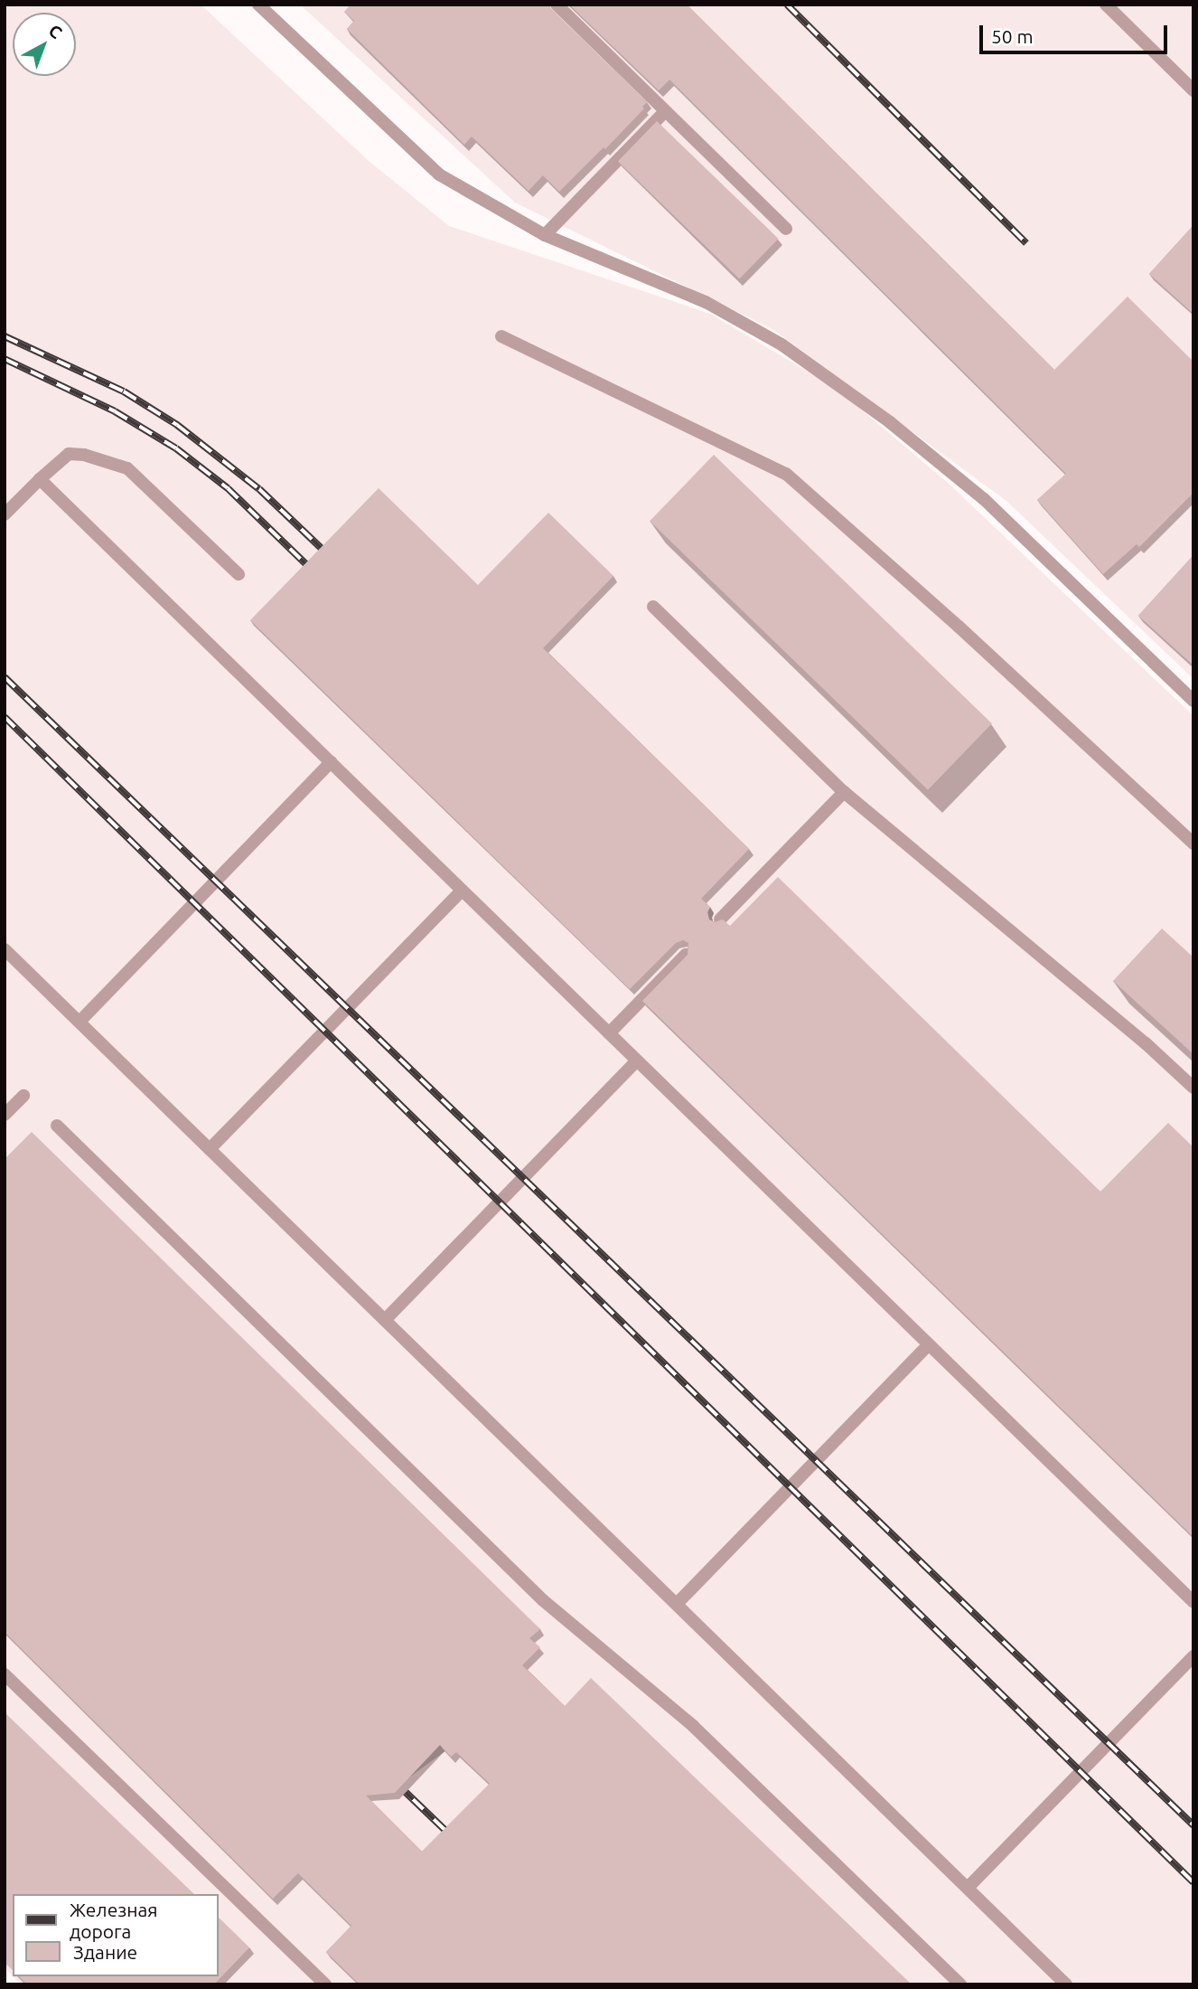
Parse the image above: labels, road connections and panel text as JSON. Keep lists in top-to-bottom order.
{
  "legend": ["Железная дорога", "Здание"],
  "scale_bar": "50 m",
  "north": "top right"
}
